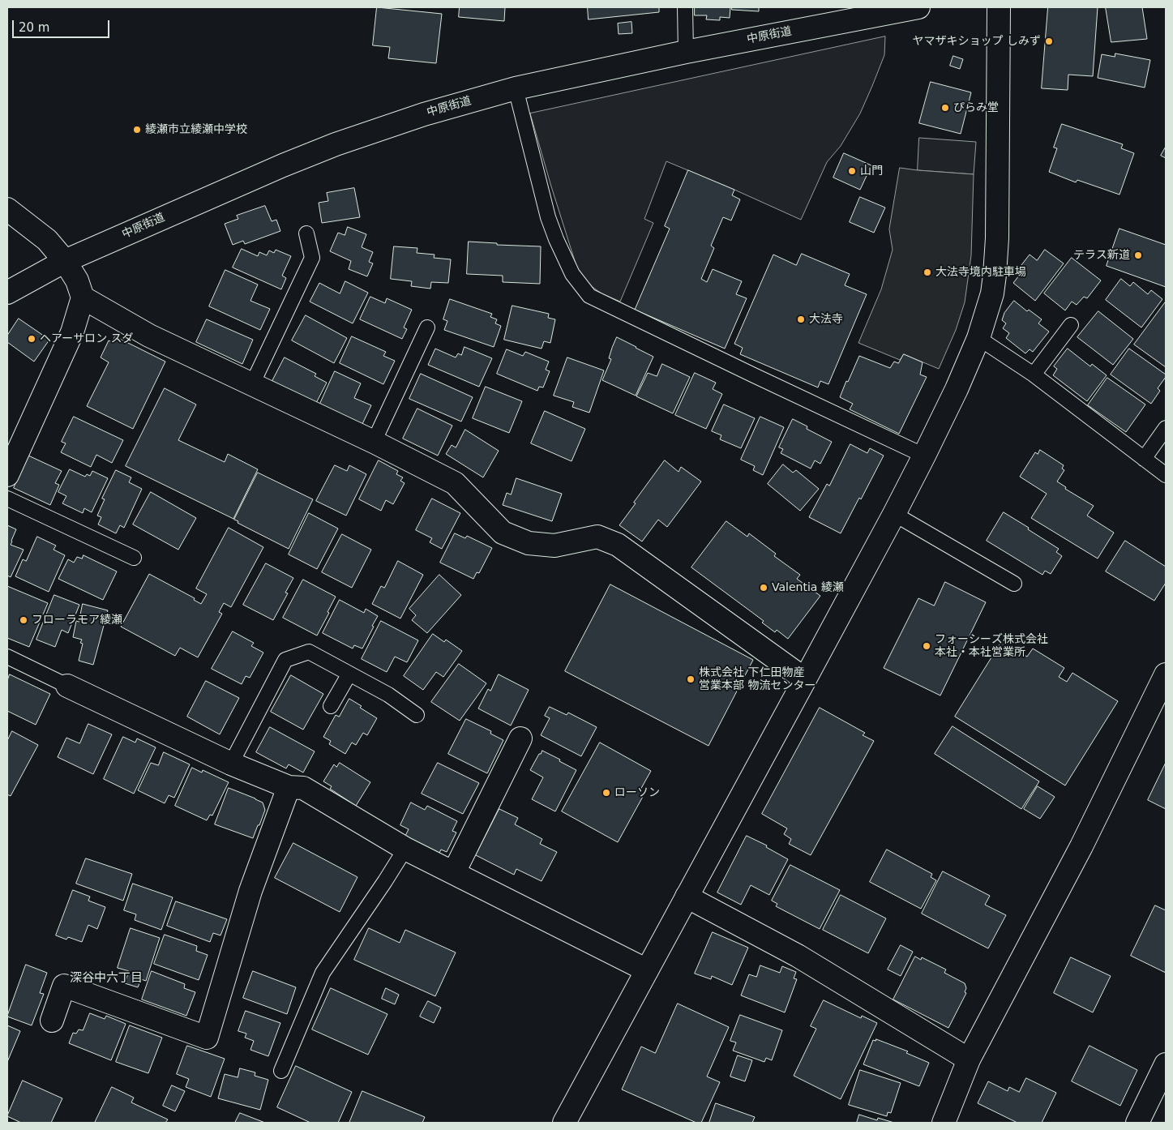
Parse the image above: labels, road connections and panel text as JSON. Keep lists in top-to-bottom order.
{
  "streets": {
    "street": ["中原街道"]
  },
  "districts": ["深谷中六丁目"],
  "places": [
    "ヤマザキショップ しみず",
    "ぴらみ堂",
    "綾瀬市立綾瀬中学校",
    "山門",
    "テラス新道",
    "大法寺境内駐車場",
    "大法寺",
    "ヘアーサロン スダ",
    "Valentia 綾瀬",
    "フローラモア綾瀬",
    "フォーシーズ株式会社 本社・本社営業所",
    "株式会社 下仁田物産 営業本部 物流センター",
    "ローソン"
  ],
  "scale_bar": "20 m"
}
